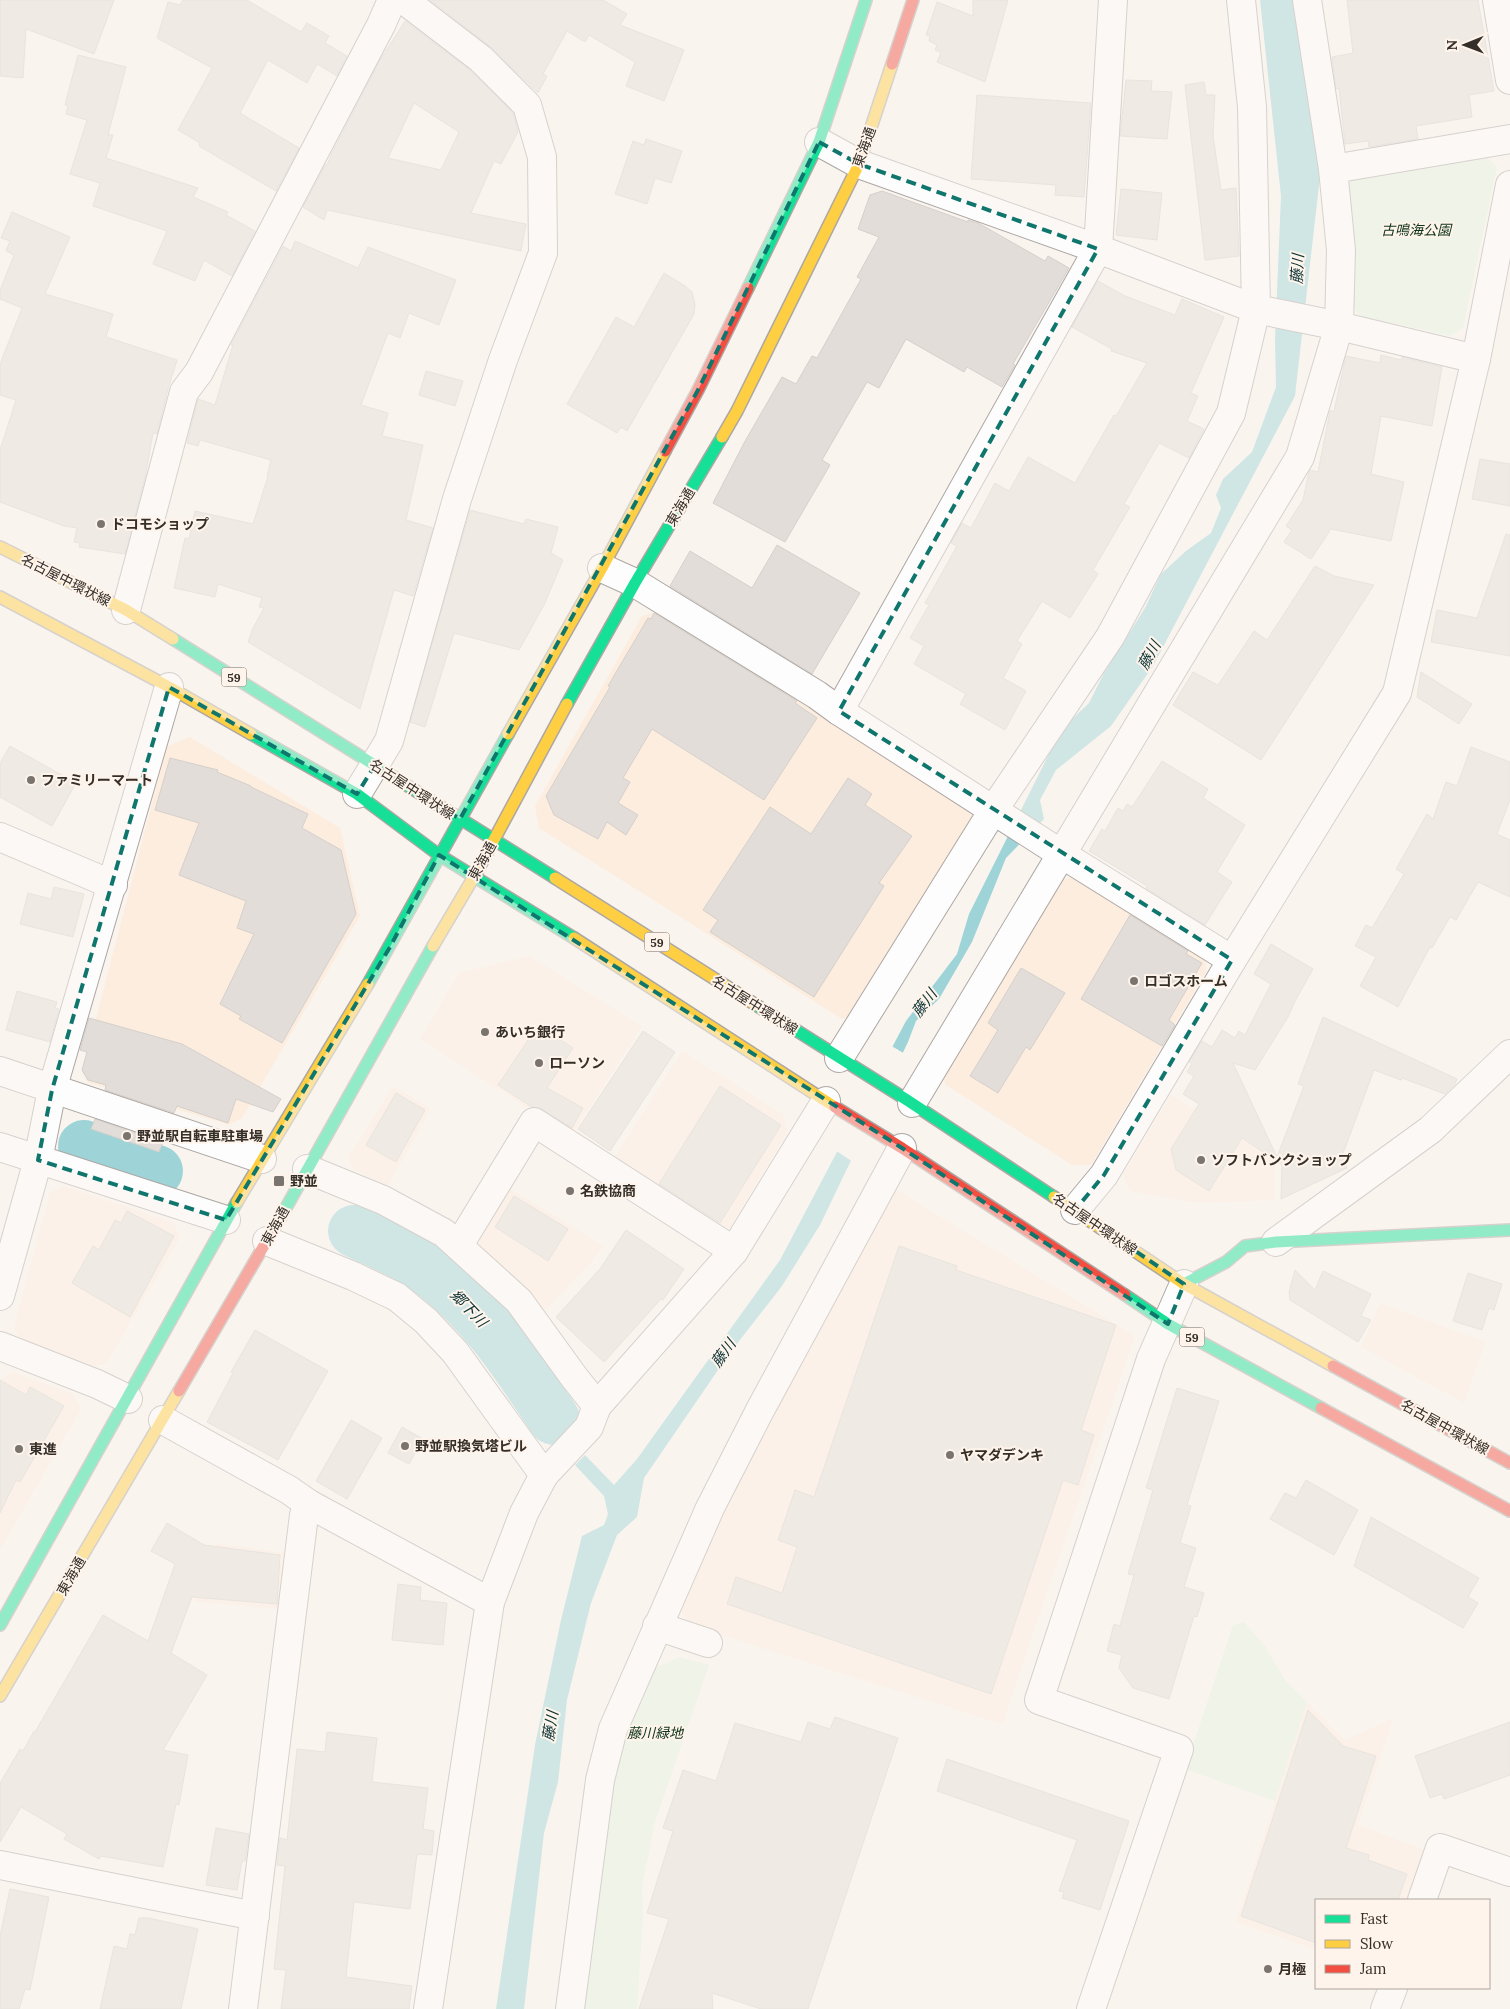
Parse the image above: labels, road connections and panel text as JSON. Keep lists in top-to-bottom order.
{
  "streets": {
    "main road": ["東海通", "名古屋中環状線", "59"]
  },
  "crossings": [
    ["東海通", "名古屋中環状線"],
    ["東海通", "59"]
  ],
  "water": ["藤川", "郷下川"],
  "parks": ["古鳴海公園", "藤川緑地"],
  "places": {
    "other": [
      "ドコモショップ",
      "ファミリーマート",
      "ロゴスホーム",
      "あいち銀行",
      "ローソン",
      "野並駅自転車駐車場",
      "ソフトバンクショップ",
      "名鉄協商",
      "野並駅換気塔ビル",
      "東進",
      "ヤマダデンキ",
      "月極"
    ],
    "transit": ["野並"]
  },
  "legend": ["Fast", "Slow", "Jam"],
  "north": "left"
}
